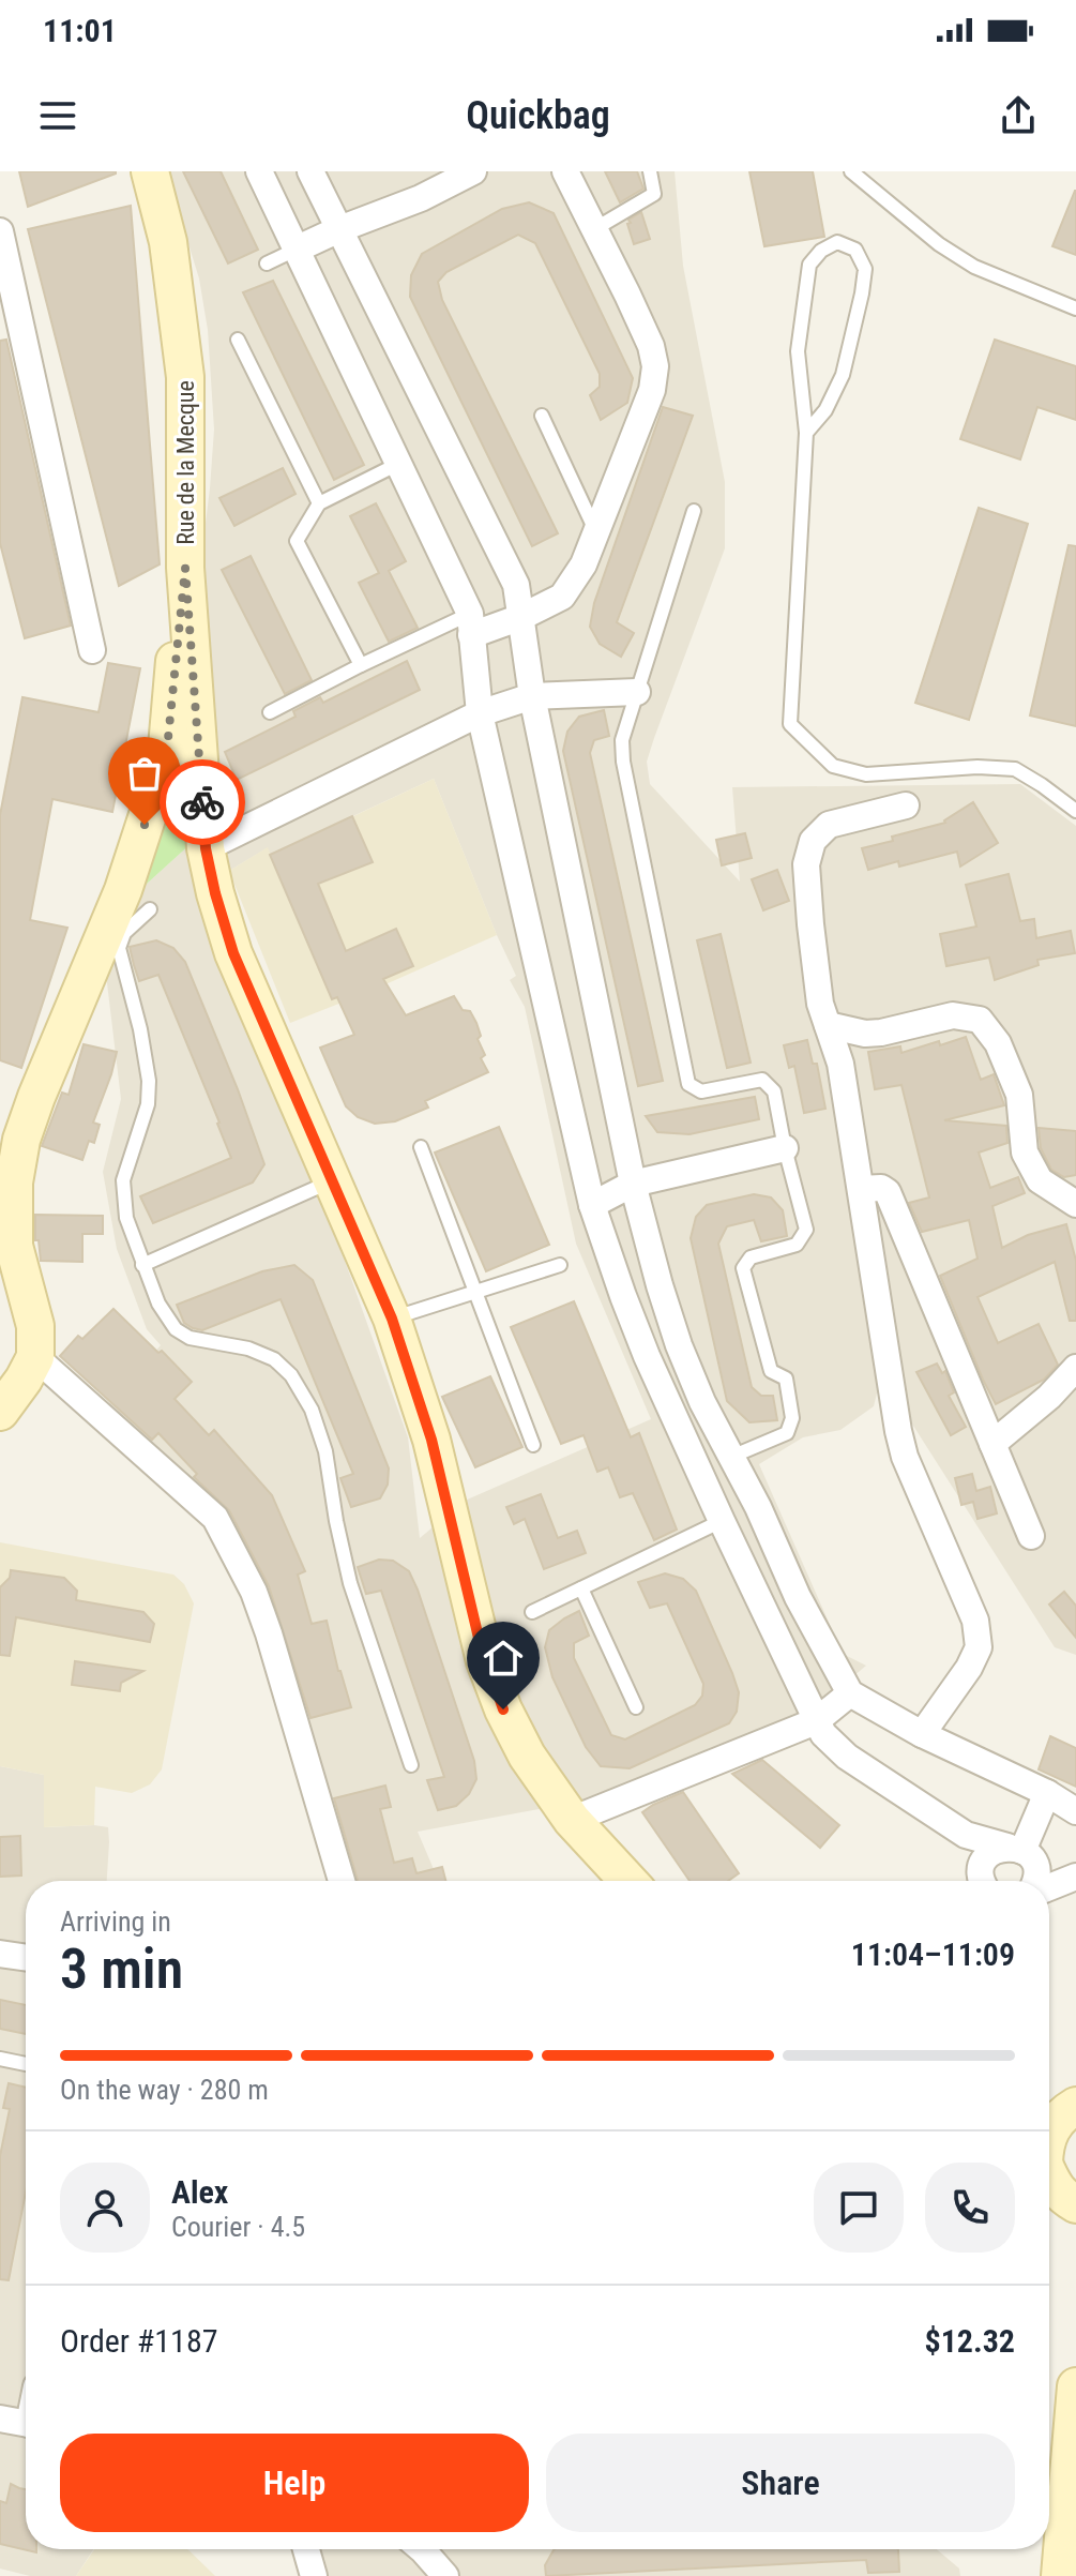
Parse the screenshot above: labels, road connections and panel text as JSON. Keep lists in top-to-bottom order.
{
  "streets": {
    "street": ["Rue de la Mecque"]
  },
  "page": {
    "status": "11:01",
    "header": "Quickbag",
    "heading": ["3 min", "Arriving in", "11:04–11:09"],
    "panel": [
      "Alex",
      "Courier · 4.5",
      "Order #1187",
      "$12.32"
    ],
    "bar": "On the way · 280 m",
    "buttons": ["Help", "Share"]
  }
}
